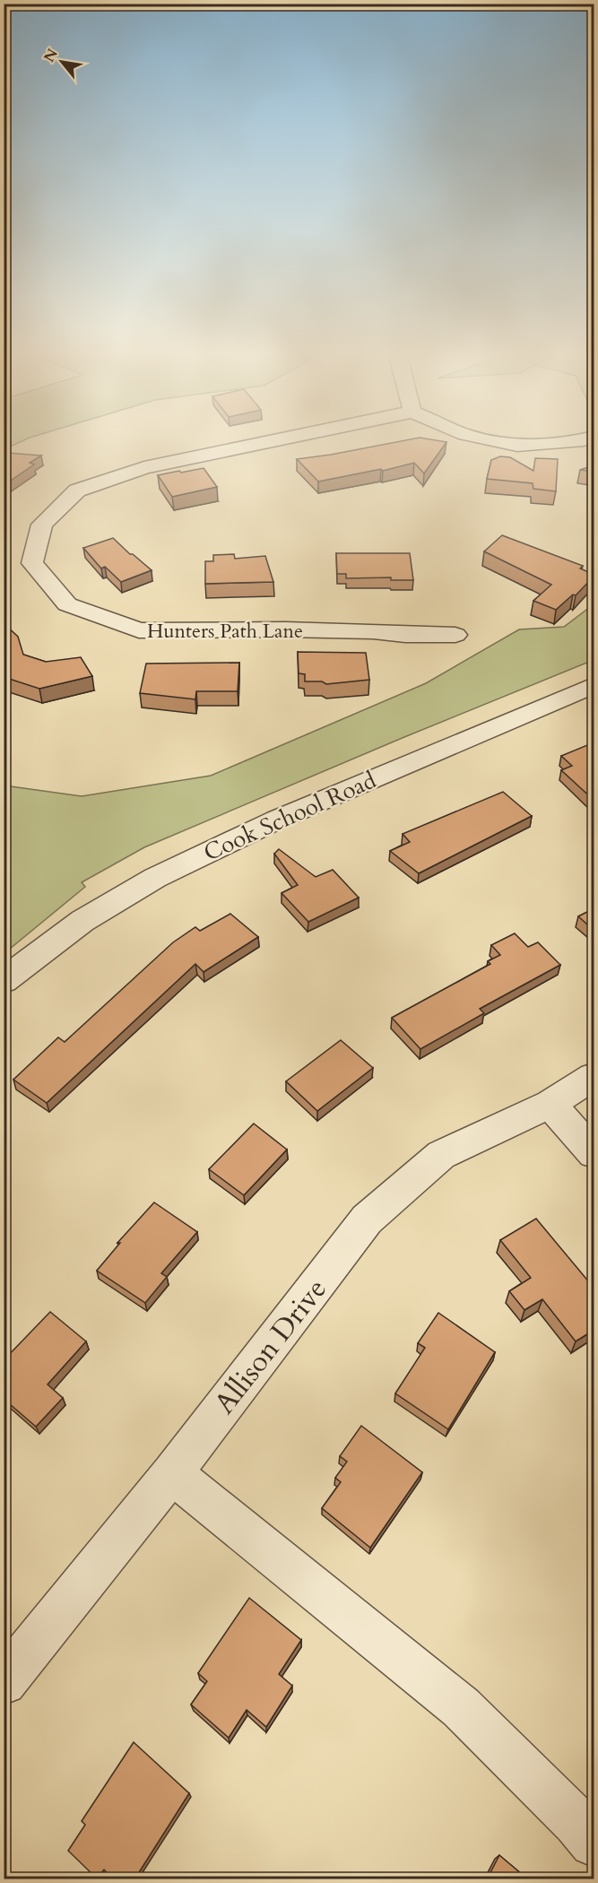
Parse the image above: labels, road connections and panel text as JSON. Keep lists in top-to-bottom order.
{
  "streets": {
    "street": ["Hunters Path Lane", "Cook School Road", "Allison Drive"]
  },
  "north": "top left"
}
